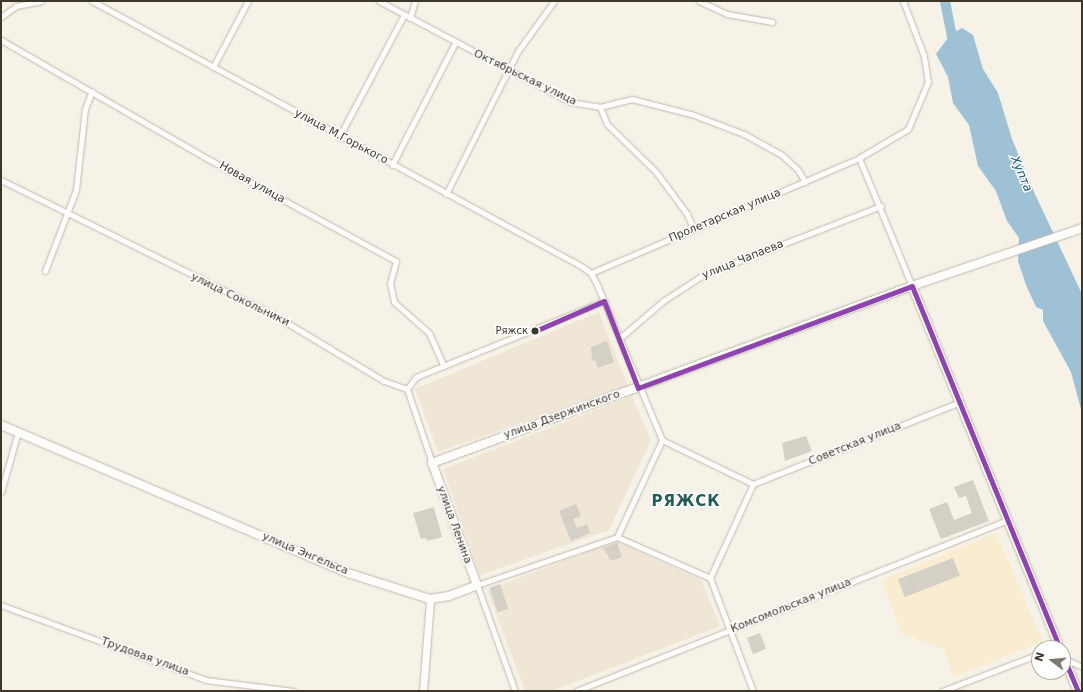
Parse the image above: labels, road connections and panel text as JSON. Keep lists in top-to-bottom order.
{
  "streets": {
    "main road": ["улица Дзержинского", "улица Ленина", "улица Энгельса"],
    "street": [
      "Октябрьская улица",
      "улица М.Горького",
      "Новая улица",
      "Пролетарская улица",
      "улица Чапаева",
      "улица Сокольники",
      "Советская улица",
      "Комсомольская улица",
      "Трудовая улица"
    ]
  },
  "crossings": [
    ["улица М.Горького", "Пролетарская улица"],
    ["улица Дзержинского", "улица Ленина"]
  ],
  "districts": ["РЯЖСК"],
  "water": ["Хупта"],
  "places": ["Ряжск"],
  "north": "left"
}
